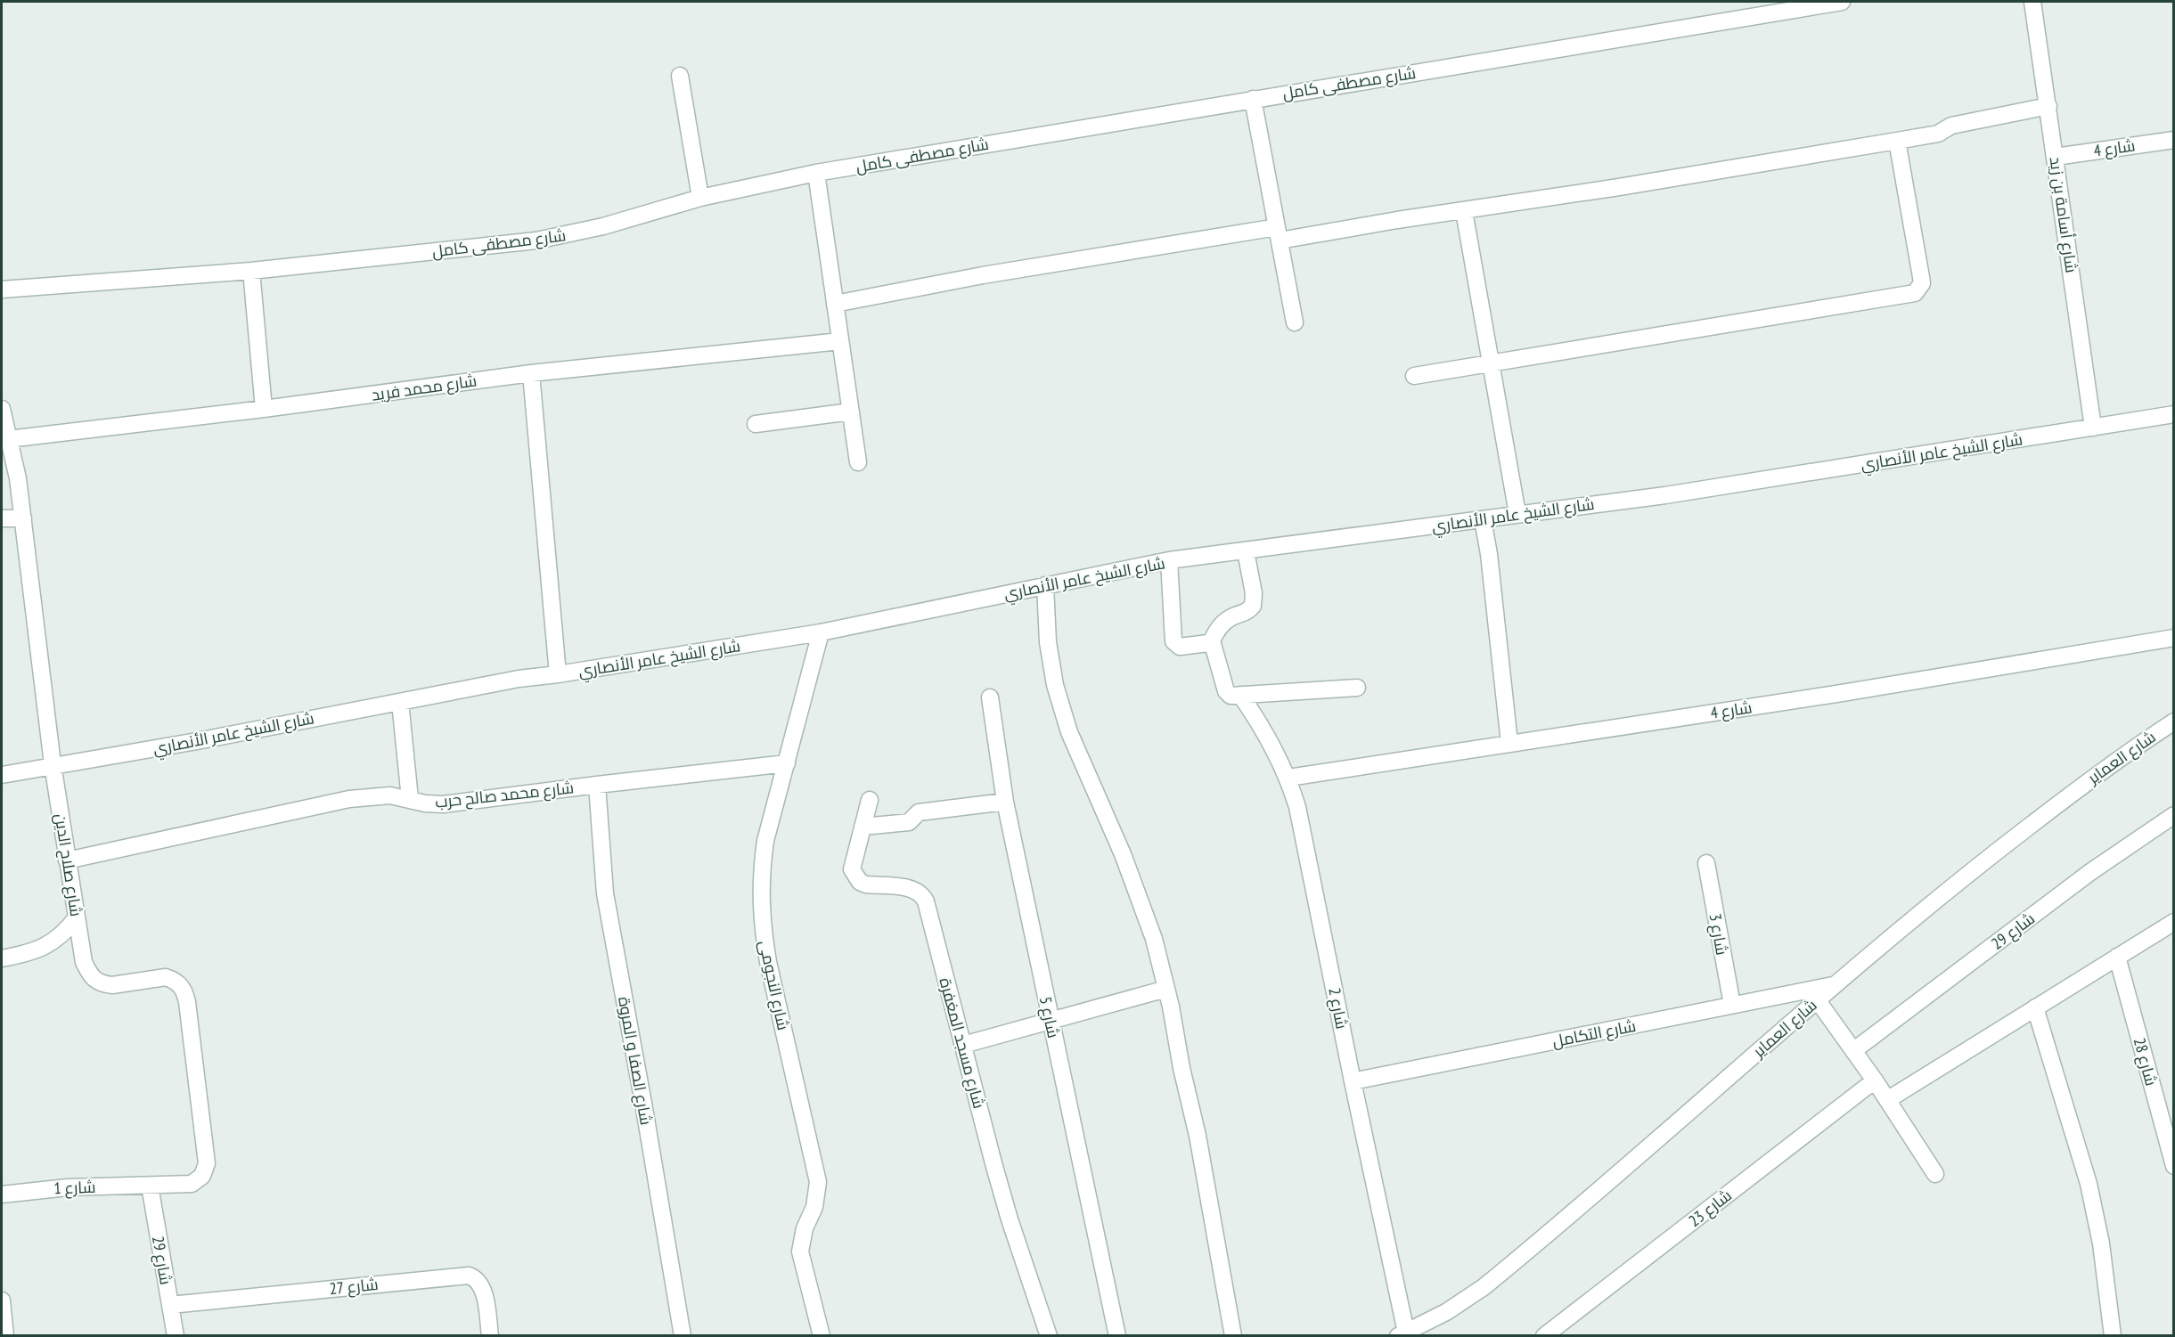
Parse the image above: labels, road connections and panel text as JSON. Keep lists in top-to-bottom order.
{
  "streets": {
    "street": [
      "شارع مصطفى كامل",
      "شارع 4",
      "شارع أسامة بن زيد",
      "شارع محمد فريد",
      "شارع الشيخ عامر الأنصاري",
      "شارع العماير",
      "شارع محمد صالح حرب",
      "شارع صلاح الدين",
      "شارع 29",
      "شارع 3",
      "شارع النجومى",
      "شارع 2",
      "شارع 5",
      "شارع التكامل",
      "شارع مسجد المغفرة",
      "شارع الصفا و المروة",
      "شارع 28",
      "شارع 1",
      "شارع 23",
      "شارع 27"
    ]
  },
  "crossings": [
    ["شارع 4", "شارع أسامة بن زيد"],
    ["شارع 4", "شارع 2"],
    ["شارع أسامة بن زيد", "شارع الشيخ عامر الأنصاري"],
    ["شارع محمد فريد", "شارع صلاح الدين"],
    ["شارع الشيخ عامر الأنصاري", "شارع صلاح الدين"],
    ["شارع الشيخ عامر الأنصاري", "شارع النجومى"],
    ["شارع العماير", "شارع 2"],
    ["شارع العماير", "شارع التكامل"],
    ["شارع محمد صالح حرب", "شارع صلاح الدين"],
    ["شارع محمد صالح حرب", "شارع النجومى"],
    ["شارع محمد صالح حرب", "شارع الصفا و المروة"],
    ["شارع صلاح الدين", "شارع 29"],
    ["شارع صلاح الدين", "شارع 1"],
    ["شارع 29", "شارع 1"],
    ["شارع 29", "شارع 27"],
    ["شارع 3", "شارع التكامل"],
    ["شارع 2", "شارع التكامل"]
  ]
}
